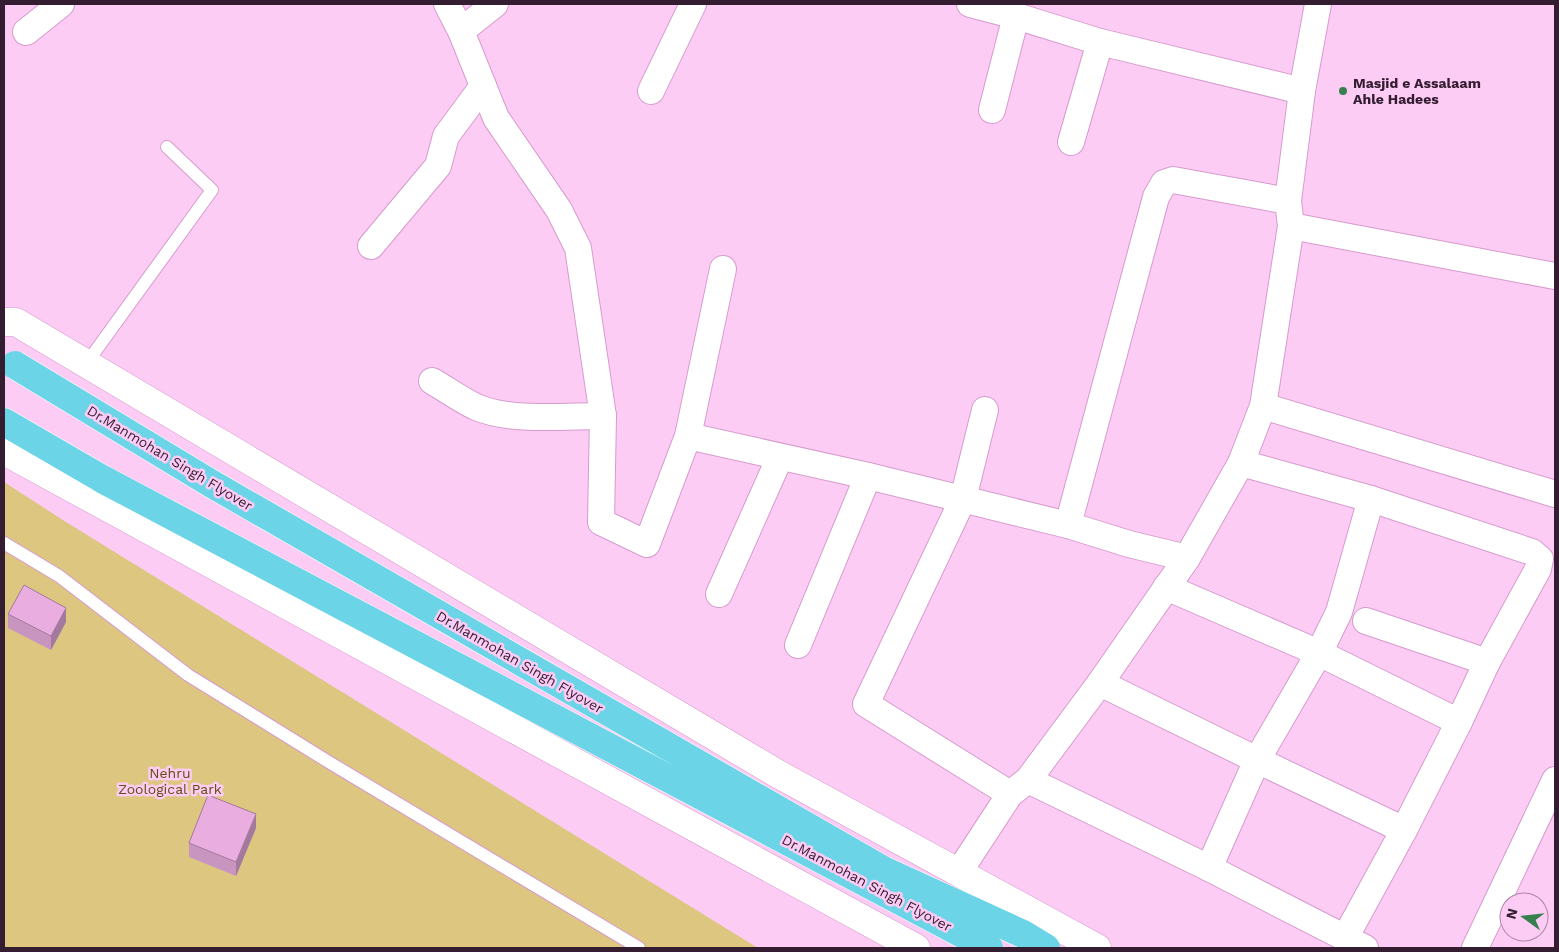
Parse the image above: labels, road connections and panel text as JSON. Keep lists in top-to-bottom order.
{
  "streets": {
    "highway": ["Dr.Manmohan Singh Flyover"]
  },
  "parks": ["Nehru Zoological Park"],
  "places": ["Masjid e Assalaam Ahle Hadees"],
  "north": "left"
}
